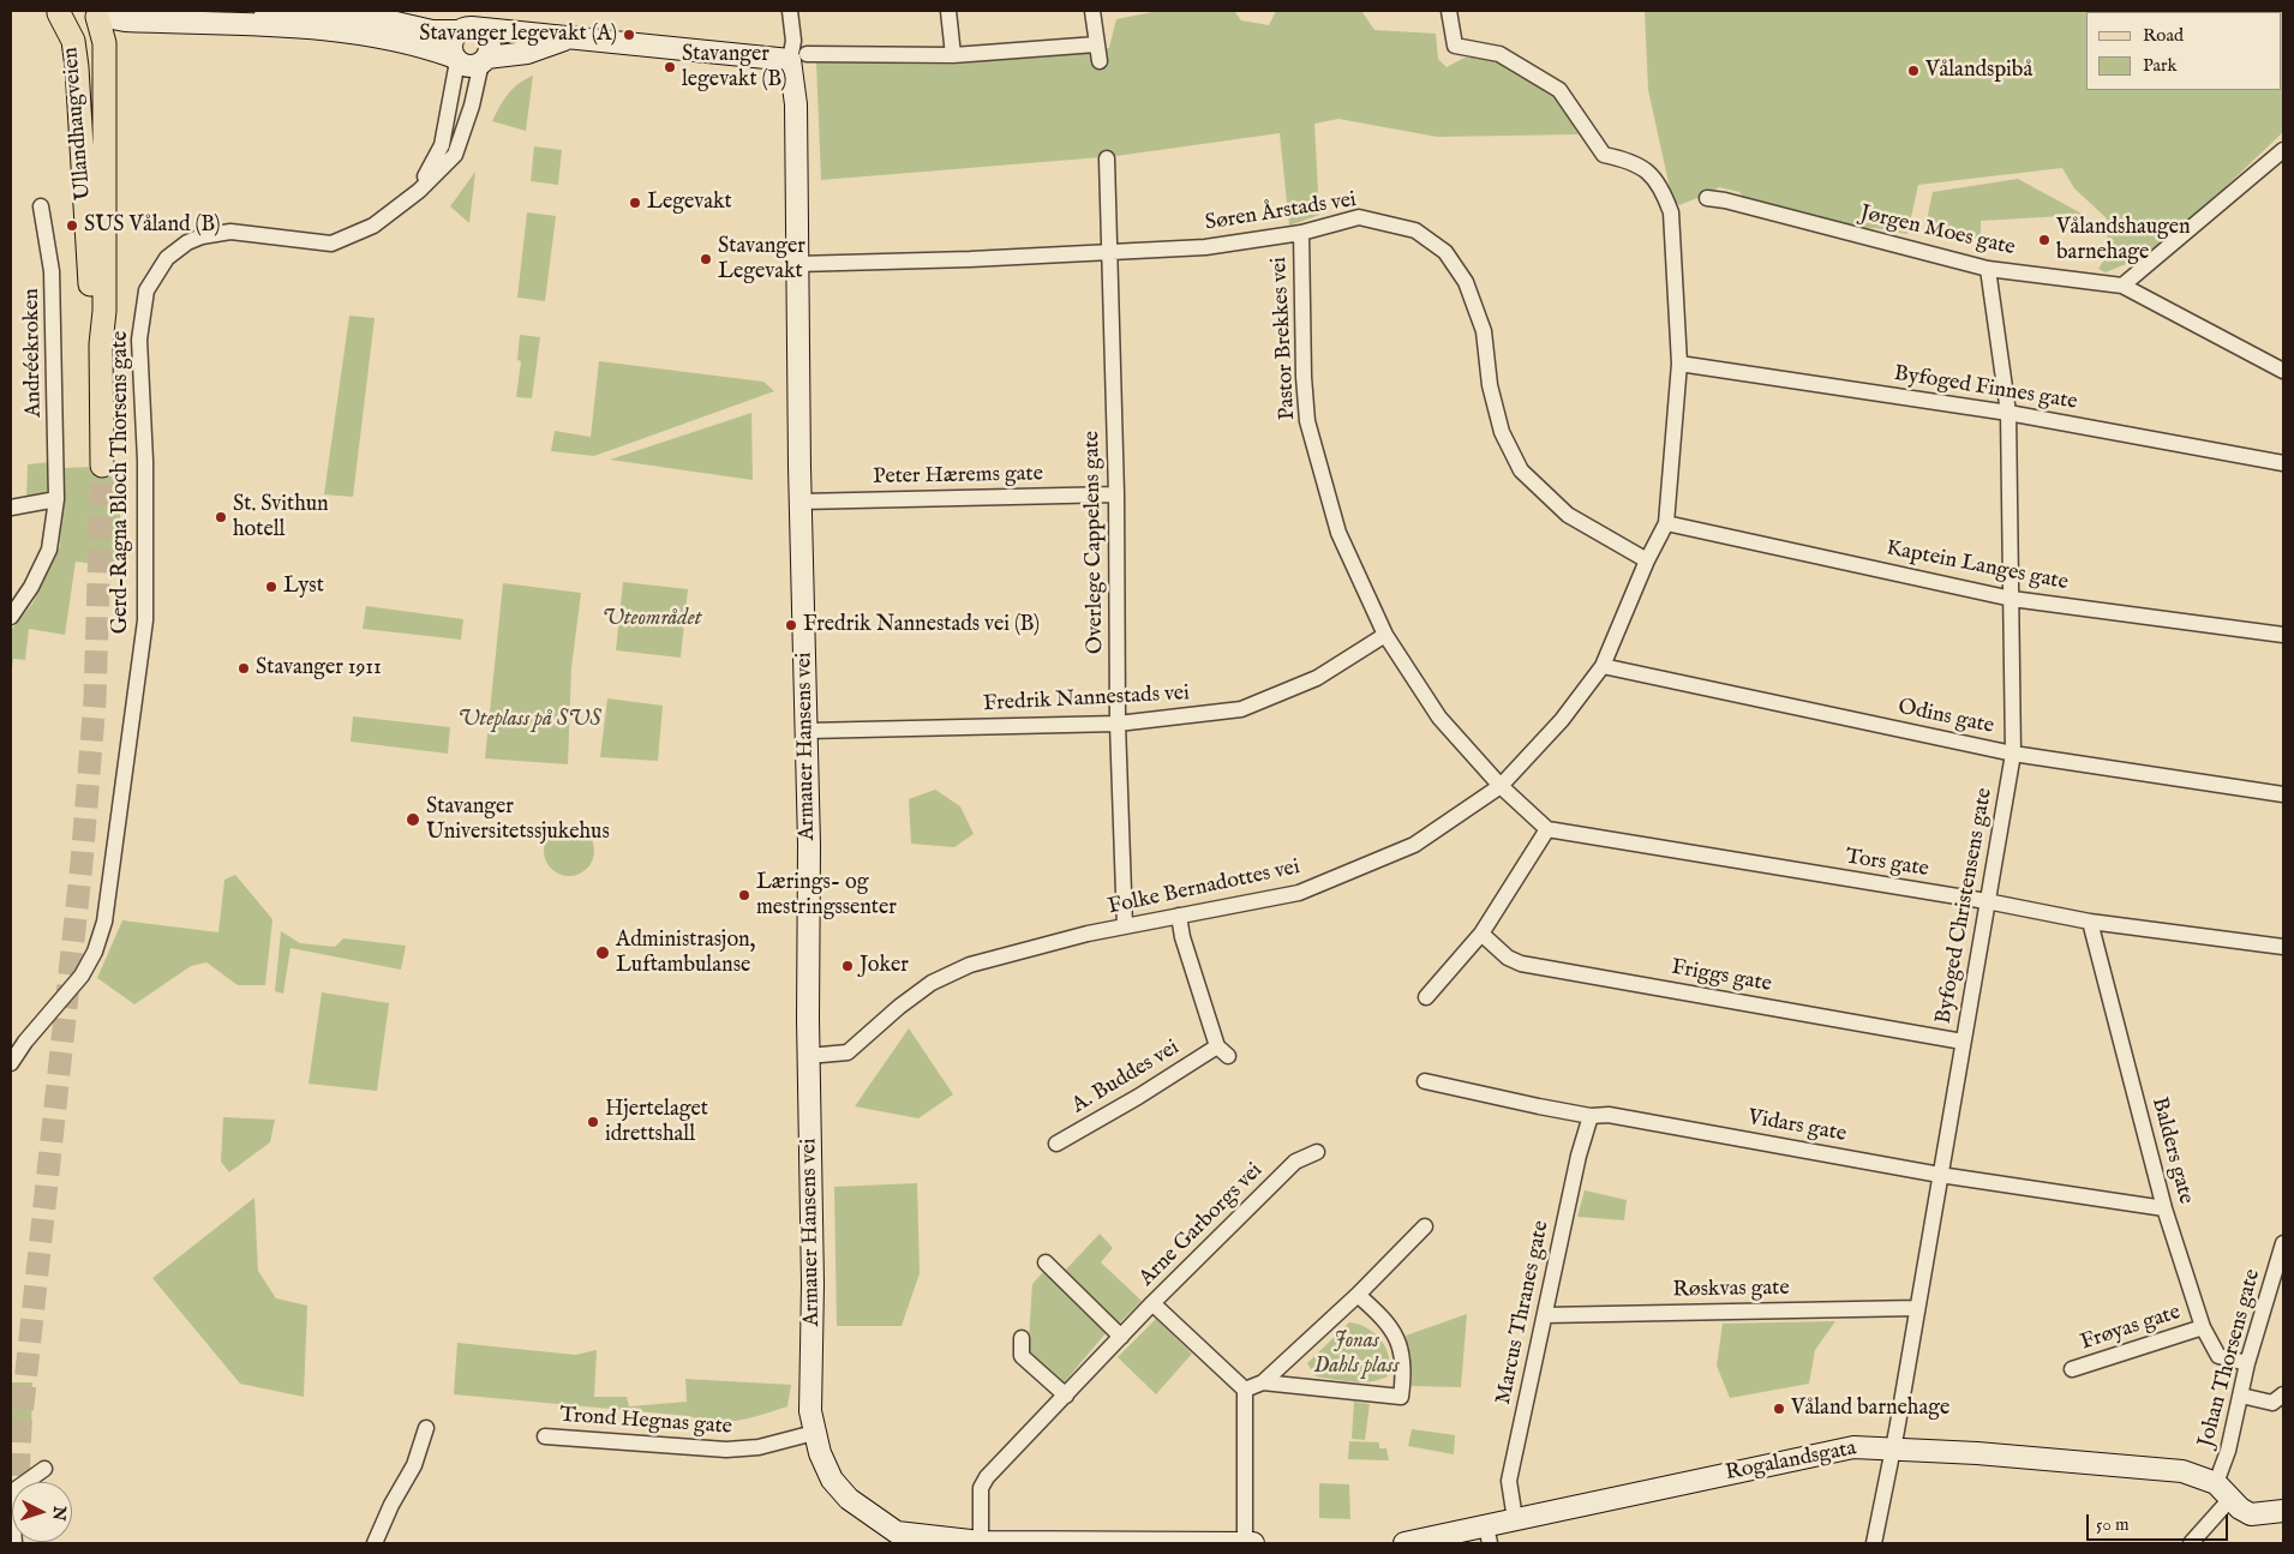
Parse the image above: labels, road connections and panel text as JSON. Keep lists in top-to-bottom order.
{
  "streets": {
    "main road": ["Ullandhaugveien"],
    "street": [
      "Søren Årstads vei",
      "Jørgen Moes gate",
      "Pastor Brekkes vei",
      "Andréekroken",
      "Byfoged Finnes gate",
      "Peter Hærems gate",
      "Gerd-Ragna Bloch Thorsens gate",
      "Overlege Cappelens gate",
      "Kaptein Langes gate",
      "Fredrik Nannestads vei",
      "Odins gate",
      "Armauer Hansens vei",
      "Tors gate",
      "Folke Bernadottes vei",
      "Byfoged Christensens gate",
      "Friggs gate",
      "A. Buddes vei",
      "Vidars gate",
      "Balders gate",
      "Arne Garborgs vei",
      "Røskvas gate",
      "Marcus Thranes gate",
      "Frøyas gate",
      "Johan Thorsens gate",
      "Trond Hegnas gate",
      "Rogalandsgata"
    ]
  },
  "crossings": [
    ["Søren Årstads vei", "Pastor Brekkes vei"],
    ["Søren Årstads vei", "Overlege Cappelens gate"],
    ["Søren Årstads vei", "Armauer Hansens vei"],
    ["Søren Årstads vei", "Folke Bernadottes vei"],
    ["Jørgen Moes gate", "Byfoged Christensens gate"],
    ["Pastor Brekkes vei", "Fredrik Nannestads vei"],
    ["Pastor Brekkes vei", "Folke Bernadottes vei"],
    ["Byfoged Finnes gate", "Folke Bernadottes vei"],
    ["Byfoged Finnes gate", "Byfoged Christensens gate"],
    ["Peter Hærems gate", "Overlege Cappelens gate"],
    ["Peter Hærems gate", "Armauer Hansens vei"],
    ["Overlege Cappelens gate", "Fredrik Nannestads vei"],
    ["Overlege Cappelens gate", "Folke Bernadottes vei"],
    ["Kaptein Langes gate", "Folke Bernadottes vei"],
    ["Kaptein Langes gate", "Byfoged Christensens gate"],
    ["Fredrik Nannestads vei", "Armauer Hansens vei"],
    ["Odins gate", "Folke Bernadottes vei"],
    ["Odins gate", "Byfoged Christensens gate"],
    ["Armauer Hansens vei", "Folke Bernadottes vei"],
    ["Armauer Hansens vei", "Arne Garborgs vei"],
    ["Armauer Hansens vei", "Trond Hegnas gate"],
    ["Tors gate", "Byfoged Christensens gate"],
    ["Tors gate", "Balders gate"],
    ["Folke Bernadottes vei", "A. Buddes vei"],
    ["Byfoged Christensens gate", "Friggs gate"],
    ["Byfoged Christensens gate", "Vidars gate"],
    ["Byfoged Christensens gate", "Røskvas gate"],
    ["Byfoged Christensens gate", "Rogalandsgata"],
    ["Vidars gate", "Balders gate"],
    ["Vidars gate", "Marcus Thranes gate"],
    ["Balders gate", "Frøyas gate"],
    ["Balders gate", "Johan Thorsens gate"],
    ["Røskvas gate", "Marcus Thranes gate"],
    ["Marcus Thranes gate", "Rogalandsgata"],
    ["Johan Thorsens gate", "Rogalandsgata"]
  ],
  "parks": ["Uteområdet", "Uteplass på SUS", "Jonas Dahls plass"],
  "places": [
    "Stavanger legevakt (A)",
    "Stavanger legevakt (B)",
    "Vålandspibå",
    "Legevakt",
    "SUS Våland (B)",
    "Vålandshaugen barnehage",
    "Stavanger Legevakt",
    "St. Svithun hotell",
    "Lyst",
    "Fredrik Nannestads vei (B)",
    "Stavanger 1911",
    "Stavanger Universitetssjukehus",
    "Lærings- og mestringssenter",
    "Administrasjon, Luftambulanse",
    "Joker",
    "Hjertelaget idrettshall",
    "Våland barnehage"
  ],
  "legend": ["Road", "Park"],
  "scale_bar": "50 m",
  "north": "right"
}
